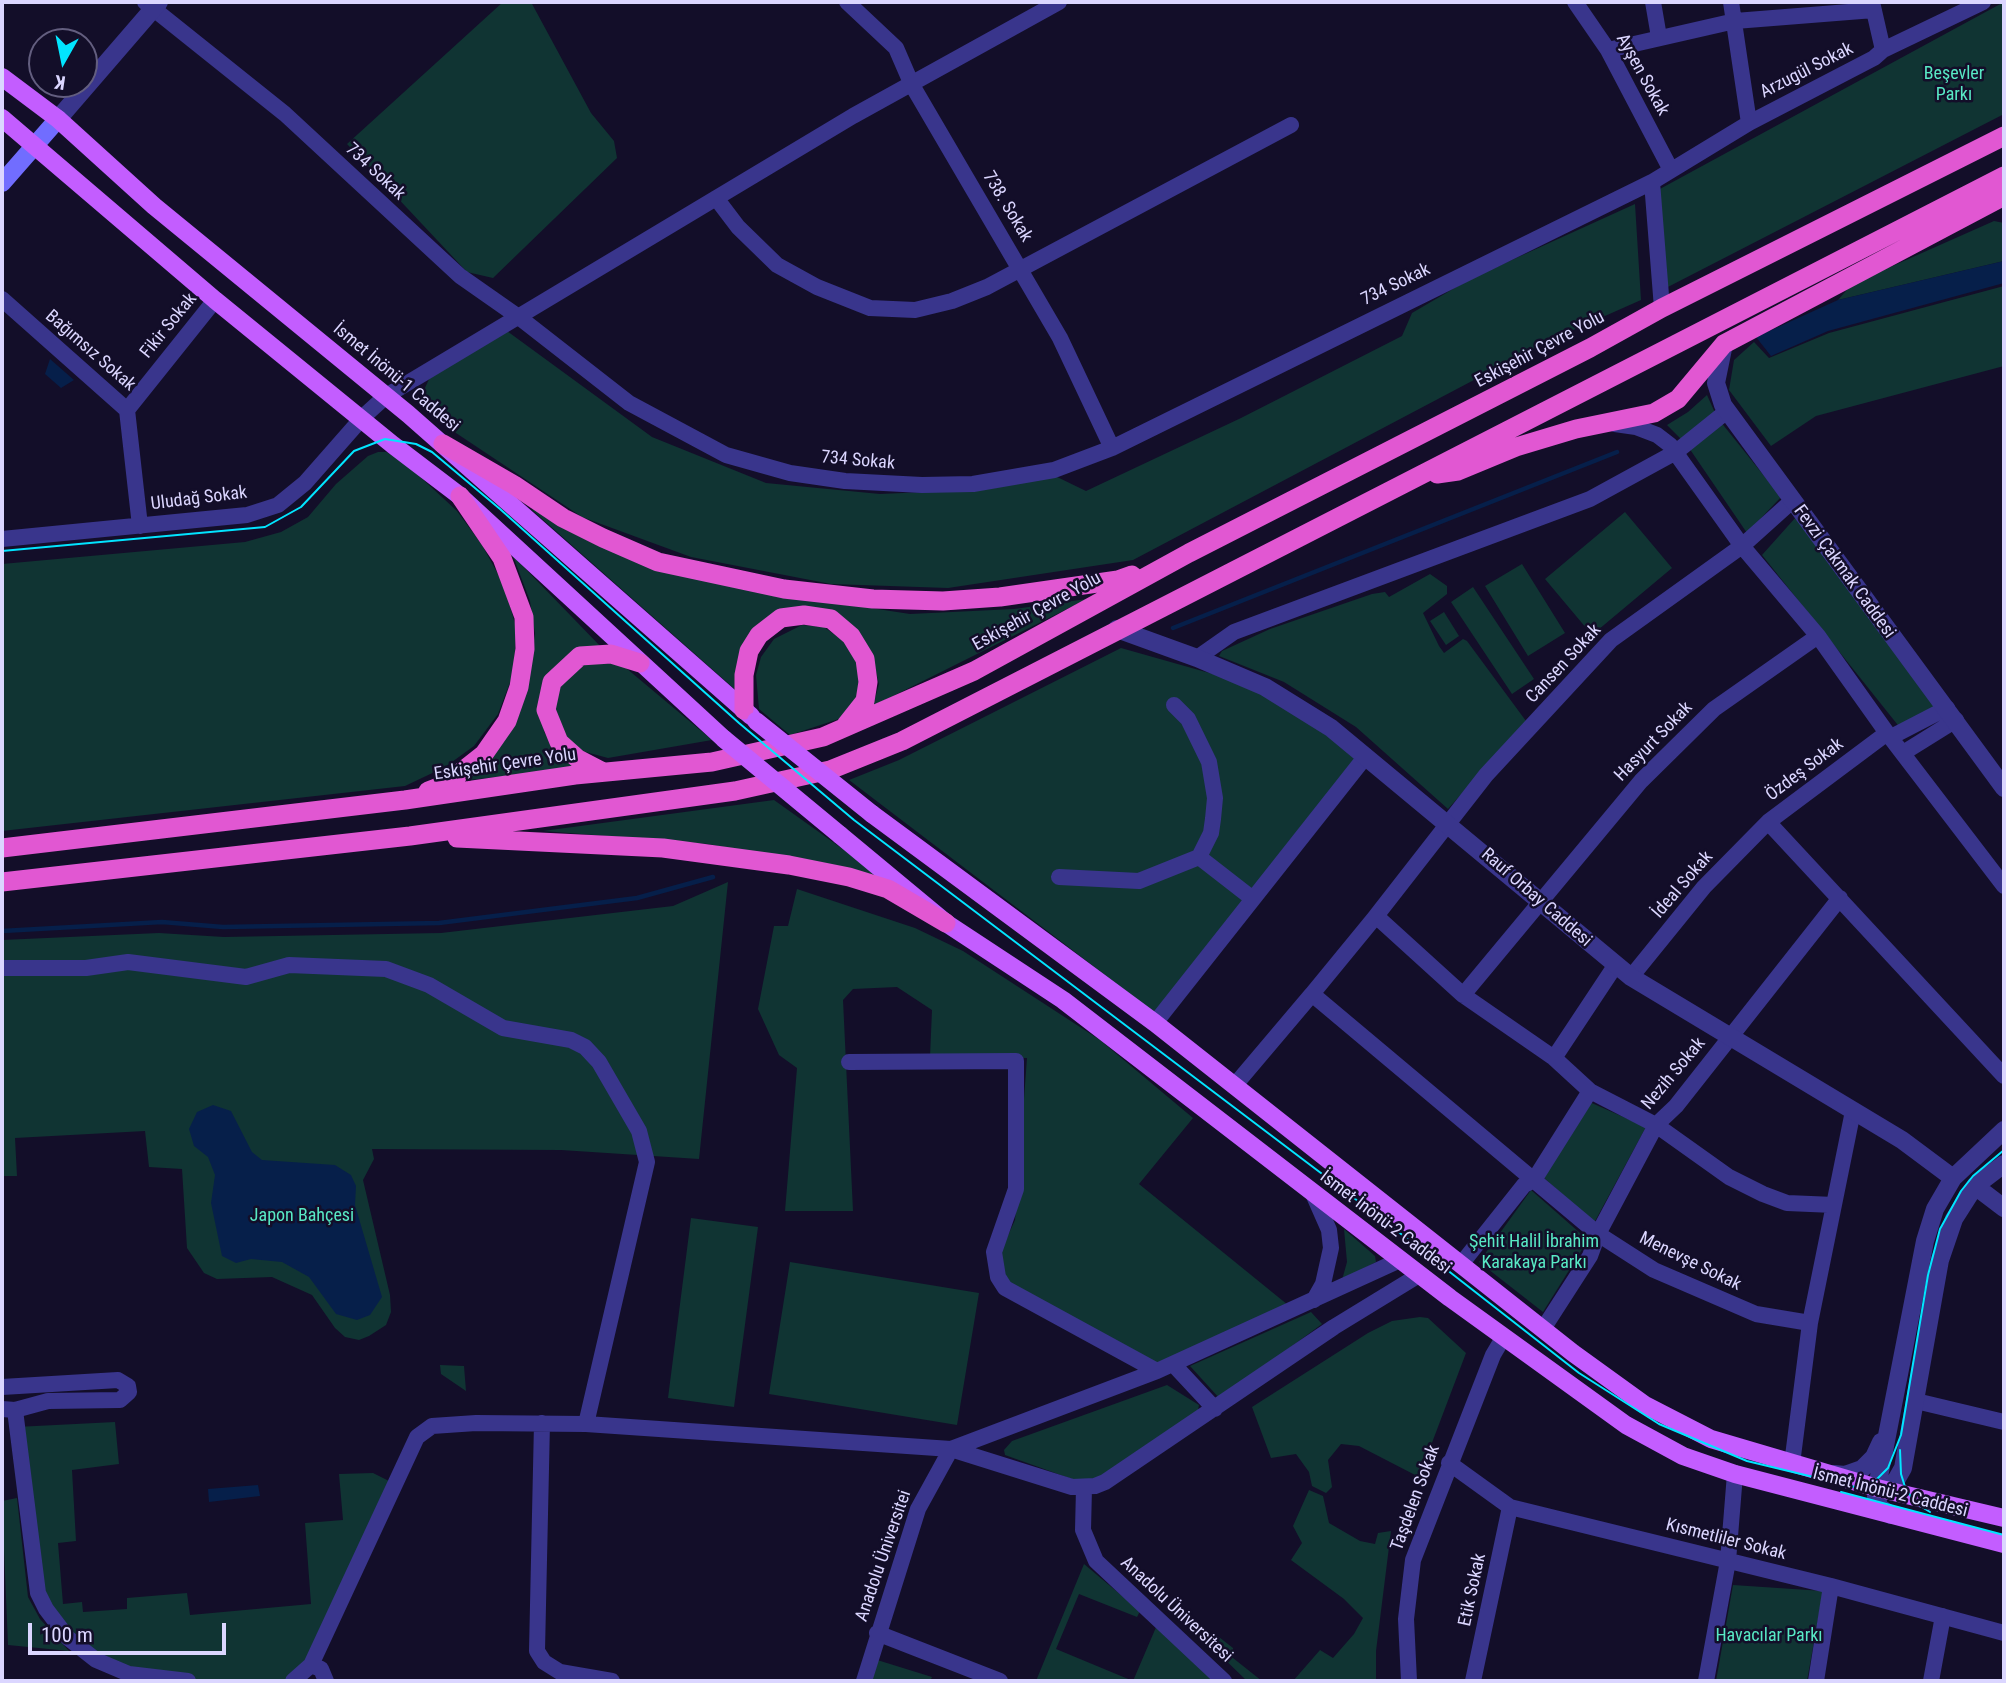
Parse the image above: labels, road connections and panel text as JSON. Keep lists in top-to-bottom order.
{
  "streets": {
    "highway": ["Eskişehir Çevre Yolu"],
    "main road": ["İsmet İnönü-1 Caddesi", "İsmet İnönü-2 Caddesi"],
    "street": [
      "Arzugül Sokak",
      "Ayşen Sokak",
      "734 Sokak",
      "738. Sokak",
      "Fikir Sokak",
      "Bağımsız Sokak",
      "Uludağ Sokak",
      "Fevzi Çakmak Caddesi",
      "Cansen Sokak",
      "Hasyurt Sokak",
      "Özdeş Sokak",
      "İdeal Sokak",
      "Rauf Orbay Caddesi",
      "Nezih Sokak",
      "Menevşe Sokak",
      "Taşdelen Sokak",
      "Kısmetliler Sokak",
      "Anadolu Üniversitei",
      "Etik Sokak",
      "Anadolu Üniversitesi"
    ]
  },
  "crossings": [
    ["Arzugül Sokak", "Ayşen Sokak"],
    ["Arzugül Sokak", "734 Sokak"],
    ["734 Sokak", "738. Sokak"],
    ["734 Sokak", "Uludağ Sokak"],
    ["738. Sokak", "Uludağ Sokak"],
    ["Fikir Sokak", "Bağımsız Sokak"],
    ["Bağımsız Sokak", "Uludağ Sokak"],
    ["İsmet İnönü-1 Caddesi", "Uludağ Sokak"],
    ["İsmet İnönü-1 Caddesi", "İsmet İnönü-2 Caddesi"],
    ["Fevzi Çakmak Caddesi", "Cansen Sokak"],
    ["Fevzi Çakmak Caddesi", "Özdeş Sokak"],
    ["Cansen Sokak", "Rauf Orbay Caddesi"],
    ["Cansen Sokak", "İsmet İnönü-2 Caddesi"],
    ["Cansen Sokak", "Menevşe Sokak"],
    ["Hasyurt Sokak", "Rauf Orbay Caddesi"],
    ["Özdeş Sokak", "İdeal Sokak"],
    ["Özdeş Sokak", "Nezih Sokak"],
    ["İdeal Sokak", "Rauf Orbay Caddesi"],
    ["Rauf Orbay Caddesi", "Nezih Sokak"],
    ["Nezih Sokak", "İsmet İnönü-2 Caddesi"],
    ["Nezih Sokak", "Menevşe Sokak"],
    ["İsmet İnönü-2 Caddesi", "Taşdelen Sokak"],
    ["Taşdelen Sokak", "Kısmetliler Sokak"],
    ["Kısmetliler Sokak", "Etik Sokak"]
  ],
  "parks": [
    "Beşevler Parkı",
    "Japon Bahçesi",
    "Şehit Halil İbrahim Karakaya Parkı",
    "Havacılar Parkı"
  ],
  "scale_bar": "100 m",
  "north": "bottom"
}
